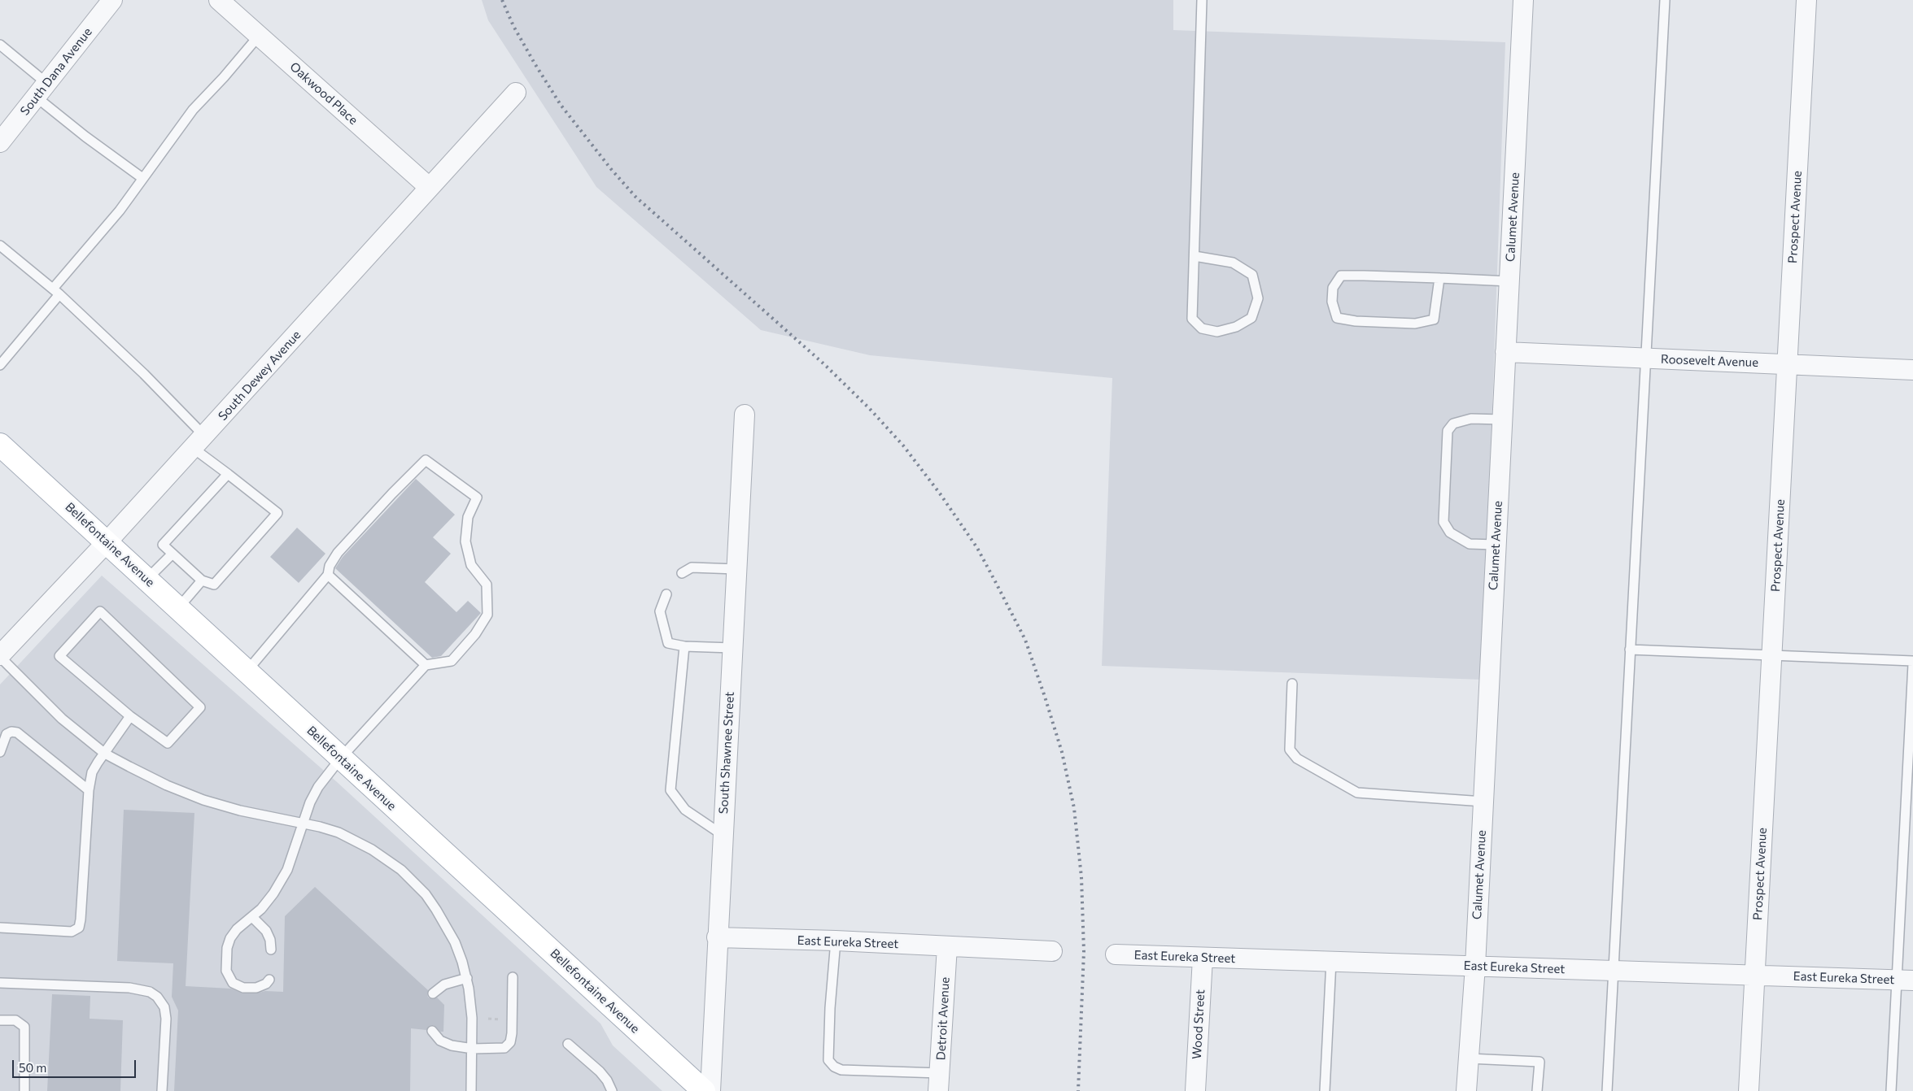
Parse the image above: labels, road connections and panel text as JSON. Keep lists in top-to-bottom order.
{
  "streets": {
    "main road": ["Bellefontaine Avenue"],
    "street": [
      "South Dana Avenue",
      "Oakwood Place",
      "Calumet Avenue",
      "Prospect Avenue",
      "Roosevelt Avenue",
      "South Dewey Avenue",
      "South Shawnee Street",
      "East Eureka Street",
      "Detroit Avenue",
      "Wood Street"
    ]
  },
  "crossings": [
    ["Oakwood Place", "South Dewey Avenue"],
    ["Calumet Avenue", "Roosevelt Avenue"],
    ["Calumet Avenue", "East Eureka Street"],
    ["Prospect Avenue", "Roosevelt Avenue"],
    ["Prospect Avenue", "East Eureka Street"],
    ["South Dewey Avenue", "Bellefontaine Avenue"],
    ["South Shawnee Street", "East Eureka Street"],
    ["East Eureka Street", "Detroit Avenue"],
    ["East Eureka Street", "Wood Street"]
  ],
  "scale_bar": "50 m"
}
